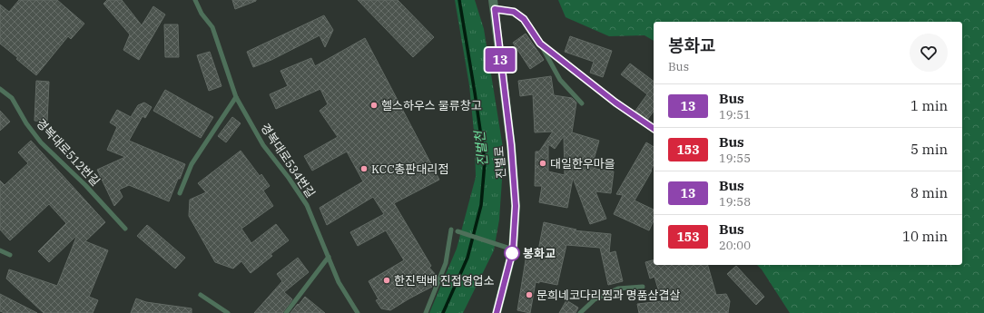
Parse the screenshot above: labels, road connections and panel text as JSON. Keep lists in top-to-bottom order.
{
  "streets": {
    "street": ["진벌로"],
    "lane": ["경복대로512번길", "경복대로534번길"]
  },
  "water": ["진벌천"],
  "places": [
    "헬스하우스 물류창고",
    "대일한우마을",
    "KCC총판대리점",
    "봉화교",
    "한진택배 진접영업소",
    "문희네코다리찜과 명품삼겹살"
  ],
  "lines": ["bus line 13"],
  "page": {
    "on_map": "13",
    "heading": ["봉화교", "Bus"],
    "list": [
      {
        "mark": "13",
        "name": "Bus",
        "note": "19:51",
        "value": "1 min"
      },
      {
        "mark": "153",
        "name": "Bus",
        "note": "19:55",
        "value": "5 min"
      },
      {
        "mark": "13",
        "name": "Bus",
        "note": "19:58",
        "value": "8 min"
      },
      {
        "mark": "153",
        "name": "Bus",
        "note": "20:00",
        "value": "10 min"
      }
    ]
  }
}
